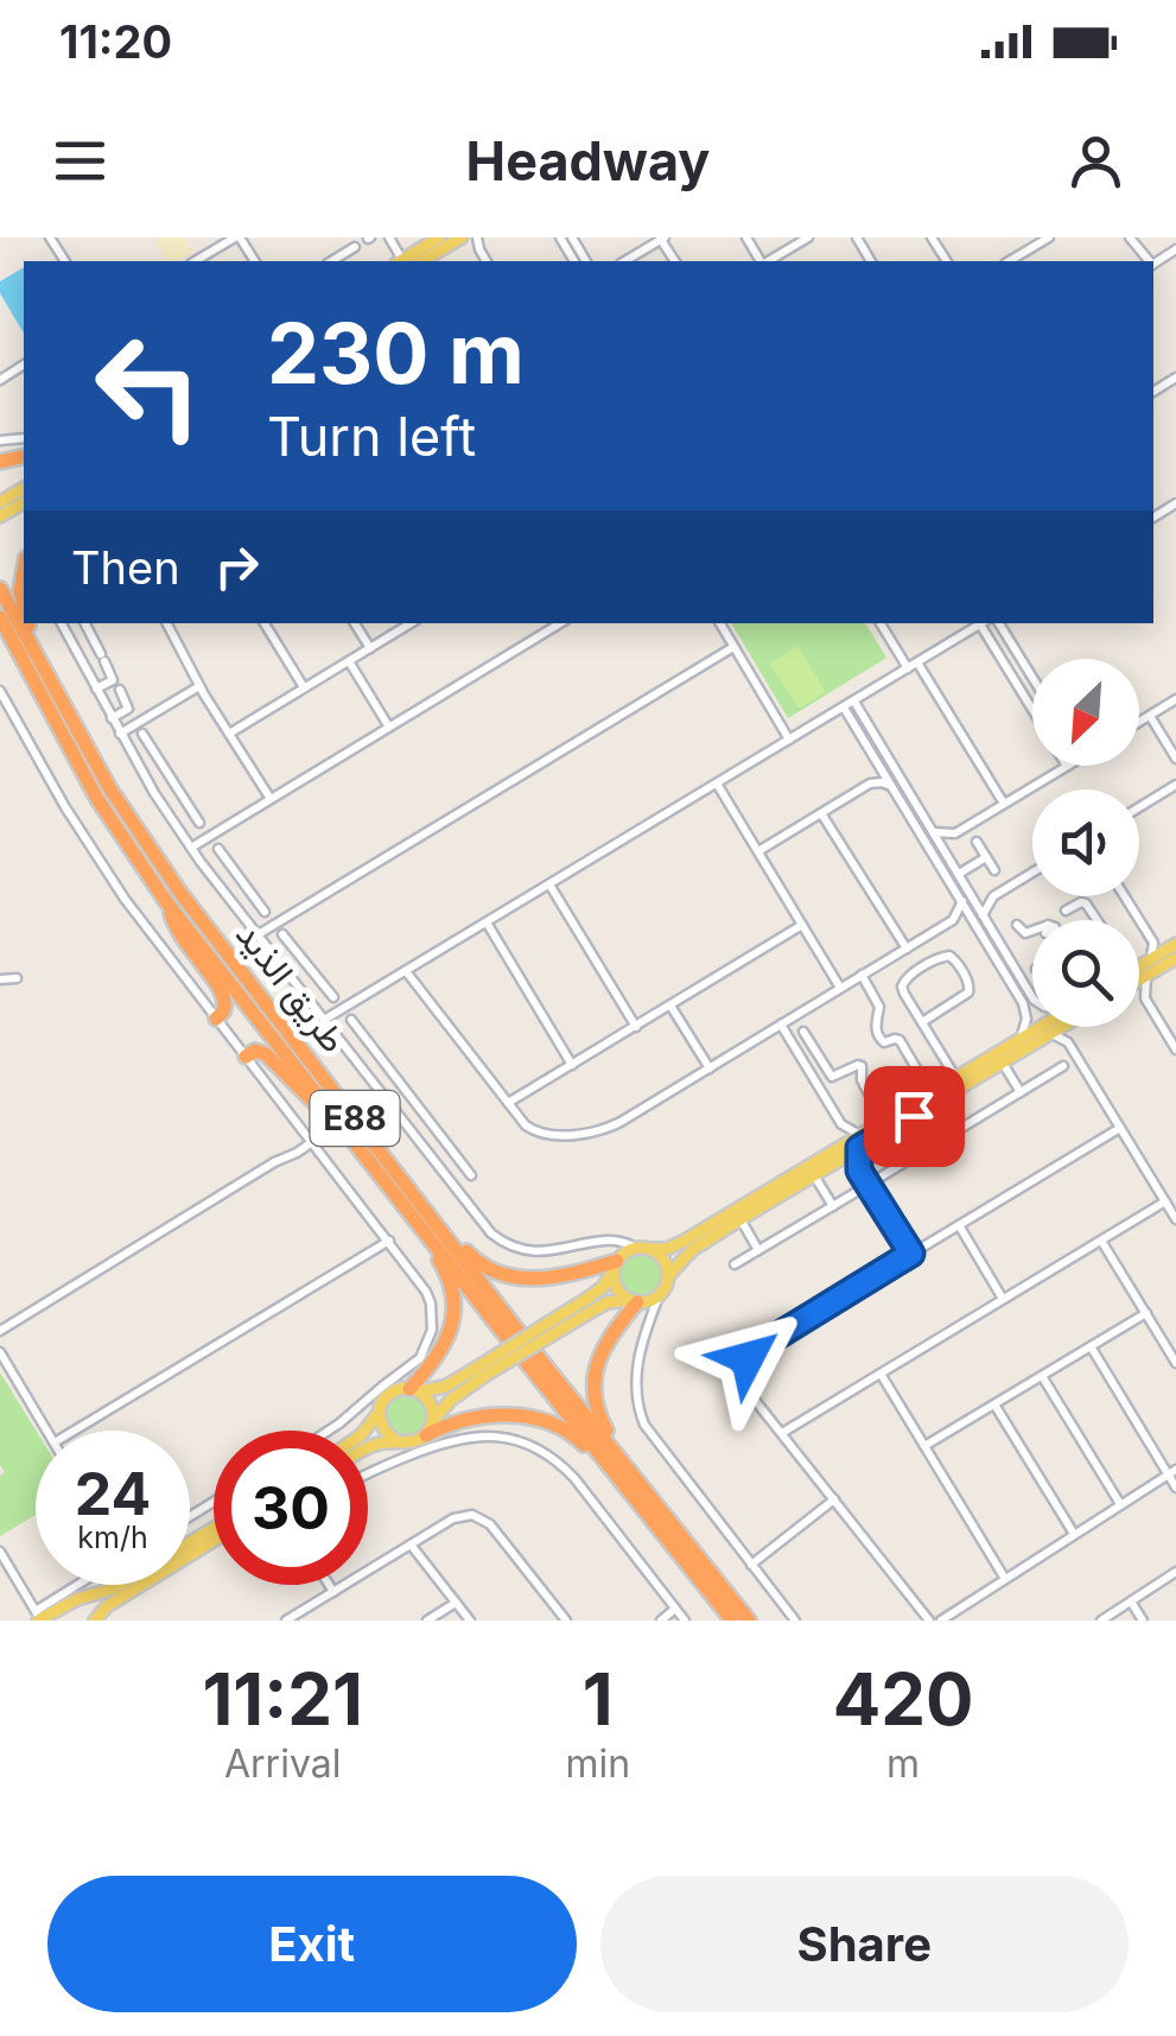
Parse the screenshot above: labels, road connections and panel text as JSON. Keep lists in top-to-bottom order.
{
  "streets": {
    "highway": ["طريق الذيد", "E88"]
  },
  "north": "bottom left",
  "page": {
    "status": "11:20",
    "header": "Headway",
    "turn": ["230 m", "Turn left"],
    "then": "Then",
    "speed": "24 km/h",
    "limit": "30",
    "eta": [
      "11:21",
      "Arrival",
      "1",
      "min",
      "420",
      "m"
    ],
    "buttons": ["Exit", "Share"]
  }
}
